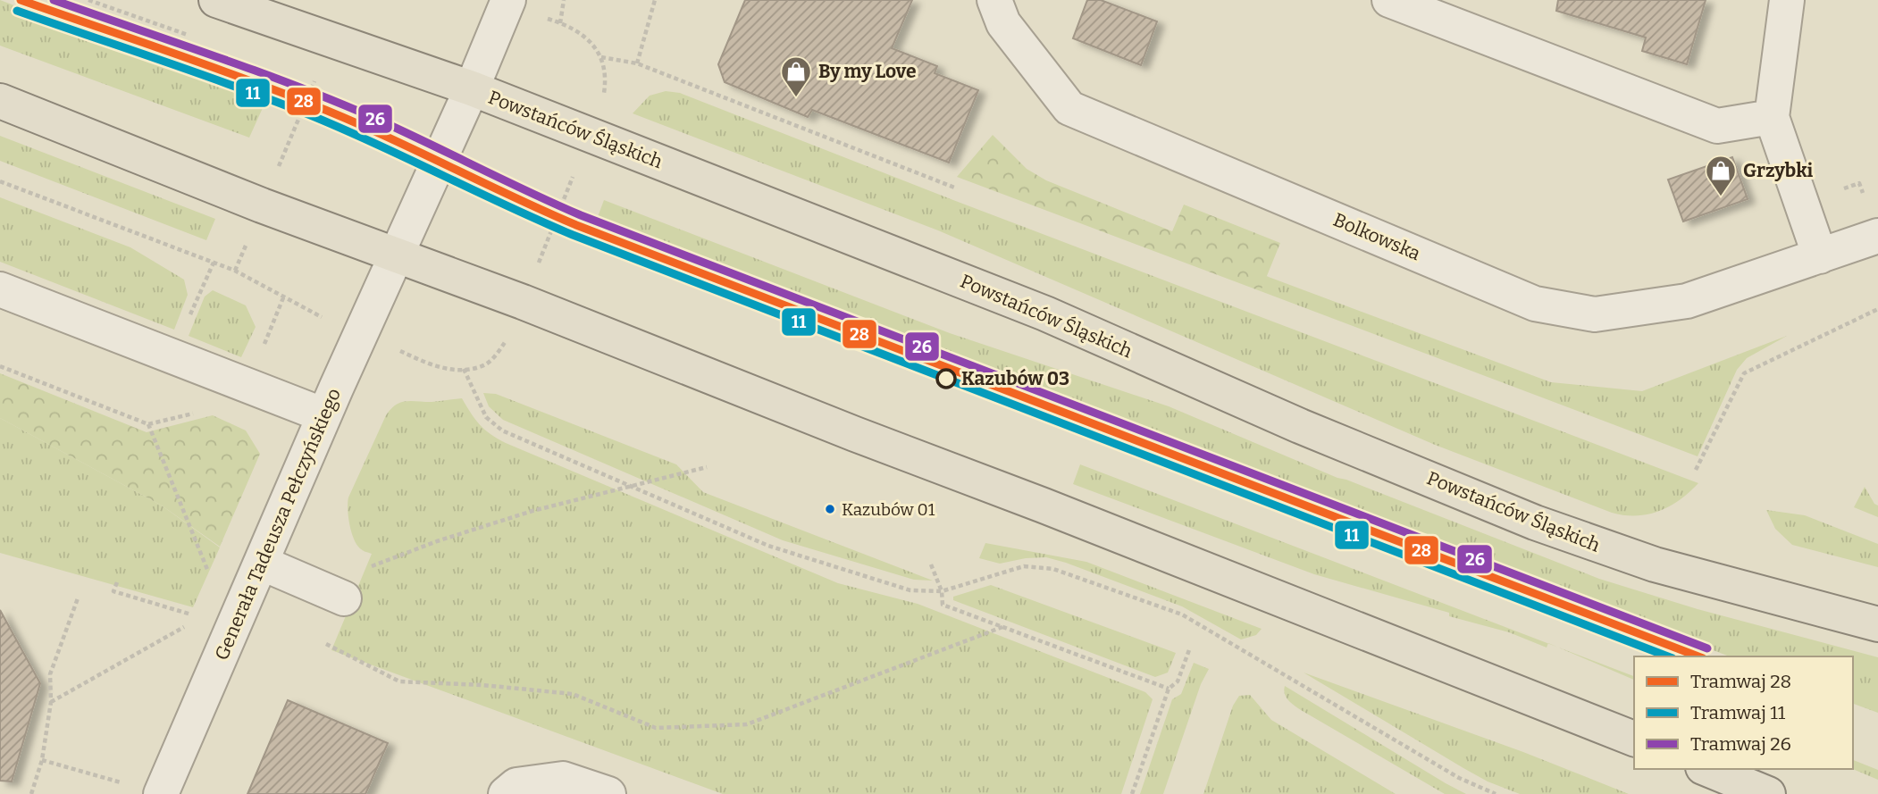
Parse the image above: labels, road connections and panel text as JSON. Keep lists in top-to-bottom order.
{
  "streets": {
    "main road": ["Powstańców Śląskich"],
    "street": ["Bolkowska", "Generała Tadeusza Pełczyńskiego"]
  },
  "crossings": [
    ["Powstańców Śląskich", "Generała Tadeusza Pełczyńskiego"]
  ],
  "places": {
    "shop": ["By my Love", "Grzybki"],
    "other": ["Kazubów 03", "Kazubów 01"]
  },
  "lines": ["tram line 28", "tram line 26", "tram line 11"],
  "legend": ["Tramwaj 28", "Tramwaj 11", "Tramwaj 26"]
}
